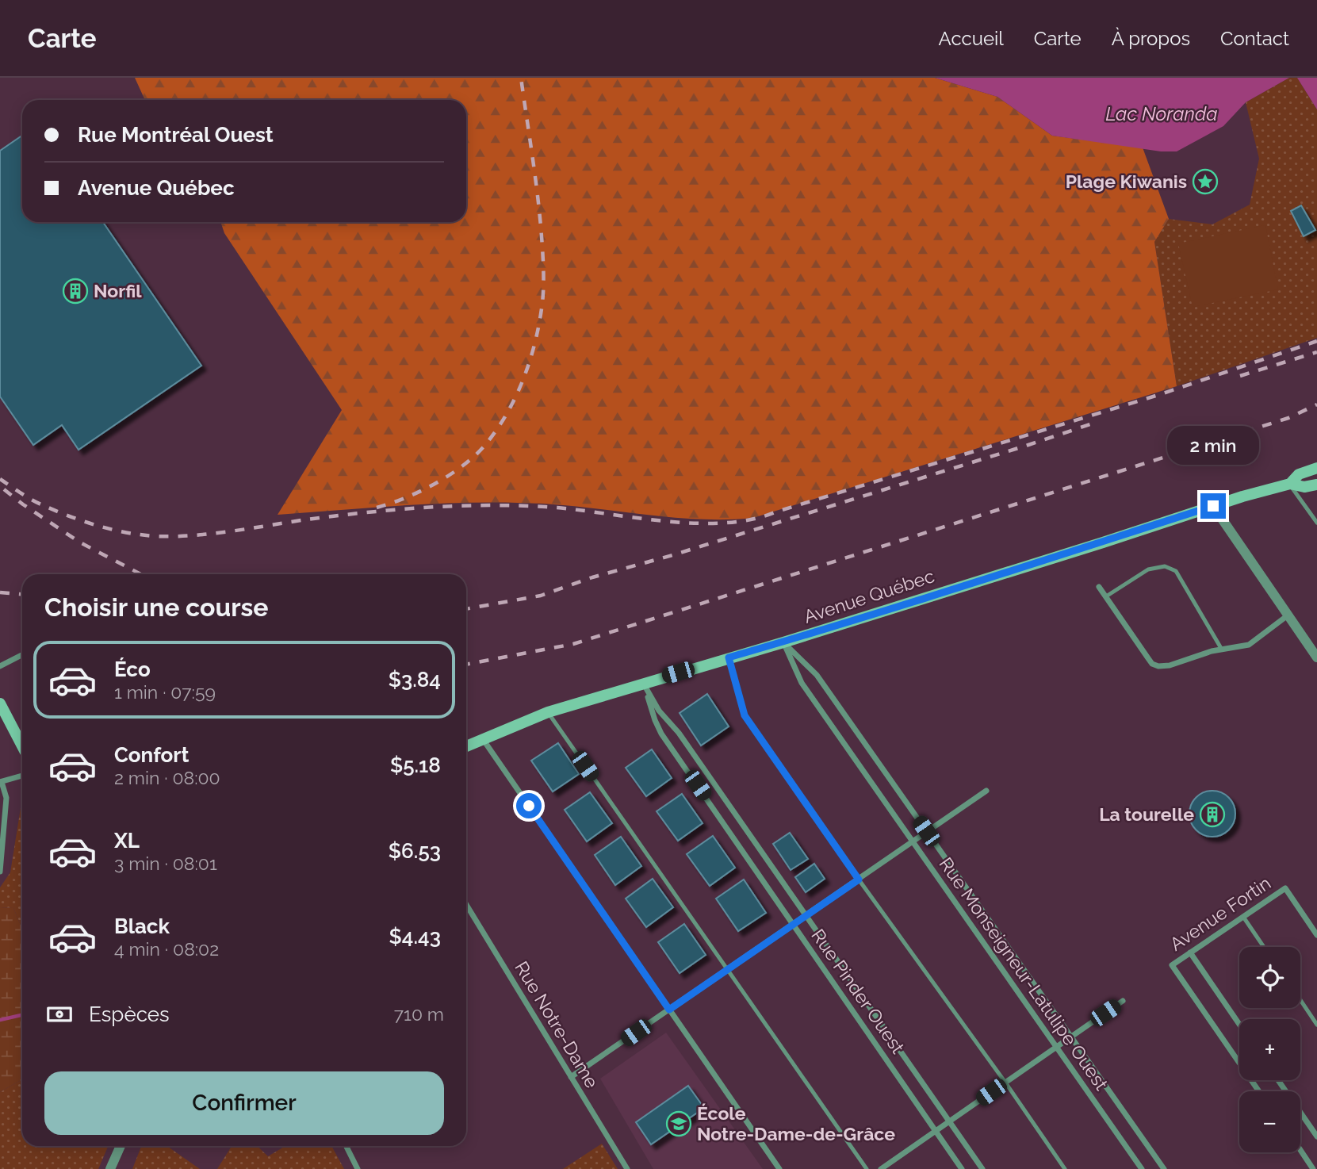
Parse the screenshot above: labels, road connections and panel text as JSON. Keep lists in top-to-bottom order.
{
  "streets": {
    "main road": ["Avenue Québec"],
    "street": [
      "Avenue Fortin",
      "Rue Monseigneur-Latulipe Ouest",
      "Rue Pinder Ouest",
      "Rue Notre-Dame"
    ]
  },
  "crossings": [
    ["Avenue Québec", "Rue Monseigneur-Latulipe Ouest"],
    ["Avenue Québec", "Rue Pinder Ouest"]
  ],
  "water": ["Lac Noranda"],
  "places": {
    "place": ["Plage Kiwanis"],
    "building": ["Norfil", "La tourelle"],
    "school or university": ["École Notre-Dame-de-Grâce"]
  },
  "page": {
    "header": "Carte",
    "nav": [
      "Accueil",
      "Carte",
      "À propos",
      "Contact"
    ],
    "banner": ["Rue Montréal Ouest", "Avenue Québec"],
    "bubble": "2 min",
    "heading": "Choisir une course",
    "list": [
      {
        "name": "Éco",
        "note": "1 min · 07:59",
        "value": "$3.84"
      },
      {
        "name": "Confort",
        "note": "2 min · 08:00",
        "value": "$5.18"
      },
      {
        "name": "XL",
        "note": "3 min · 08:01",
        "value": "$6.53"
      },
      {
        "name": "Black",
        "note": "4 min · 08:02",
        "value": "$4.43"
      }
    ],
    "map_buttons": ["+", "−"],
    "pay": ["Espèces", "710 m"],
    "buttons": "Confirmer"
  }
}
